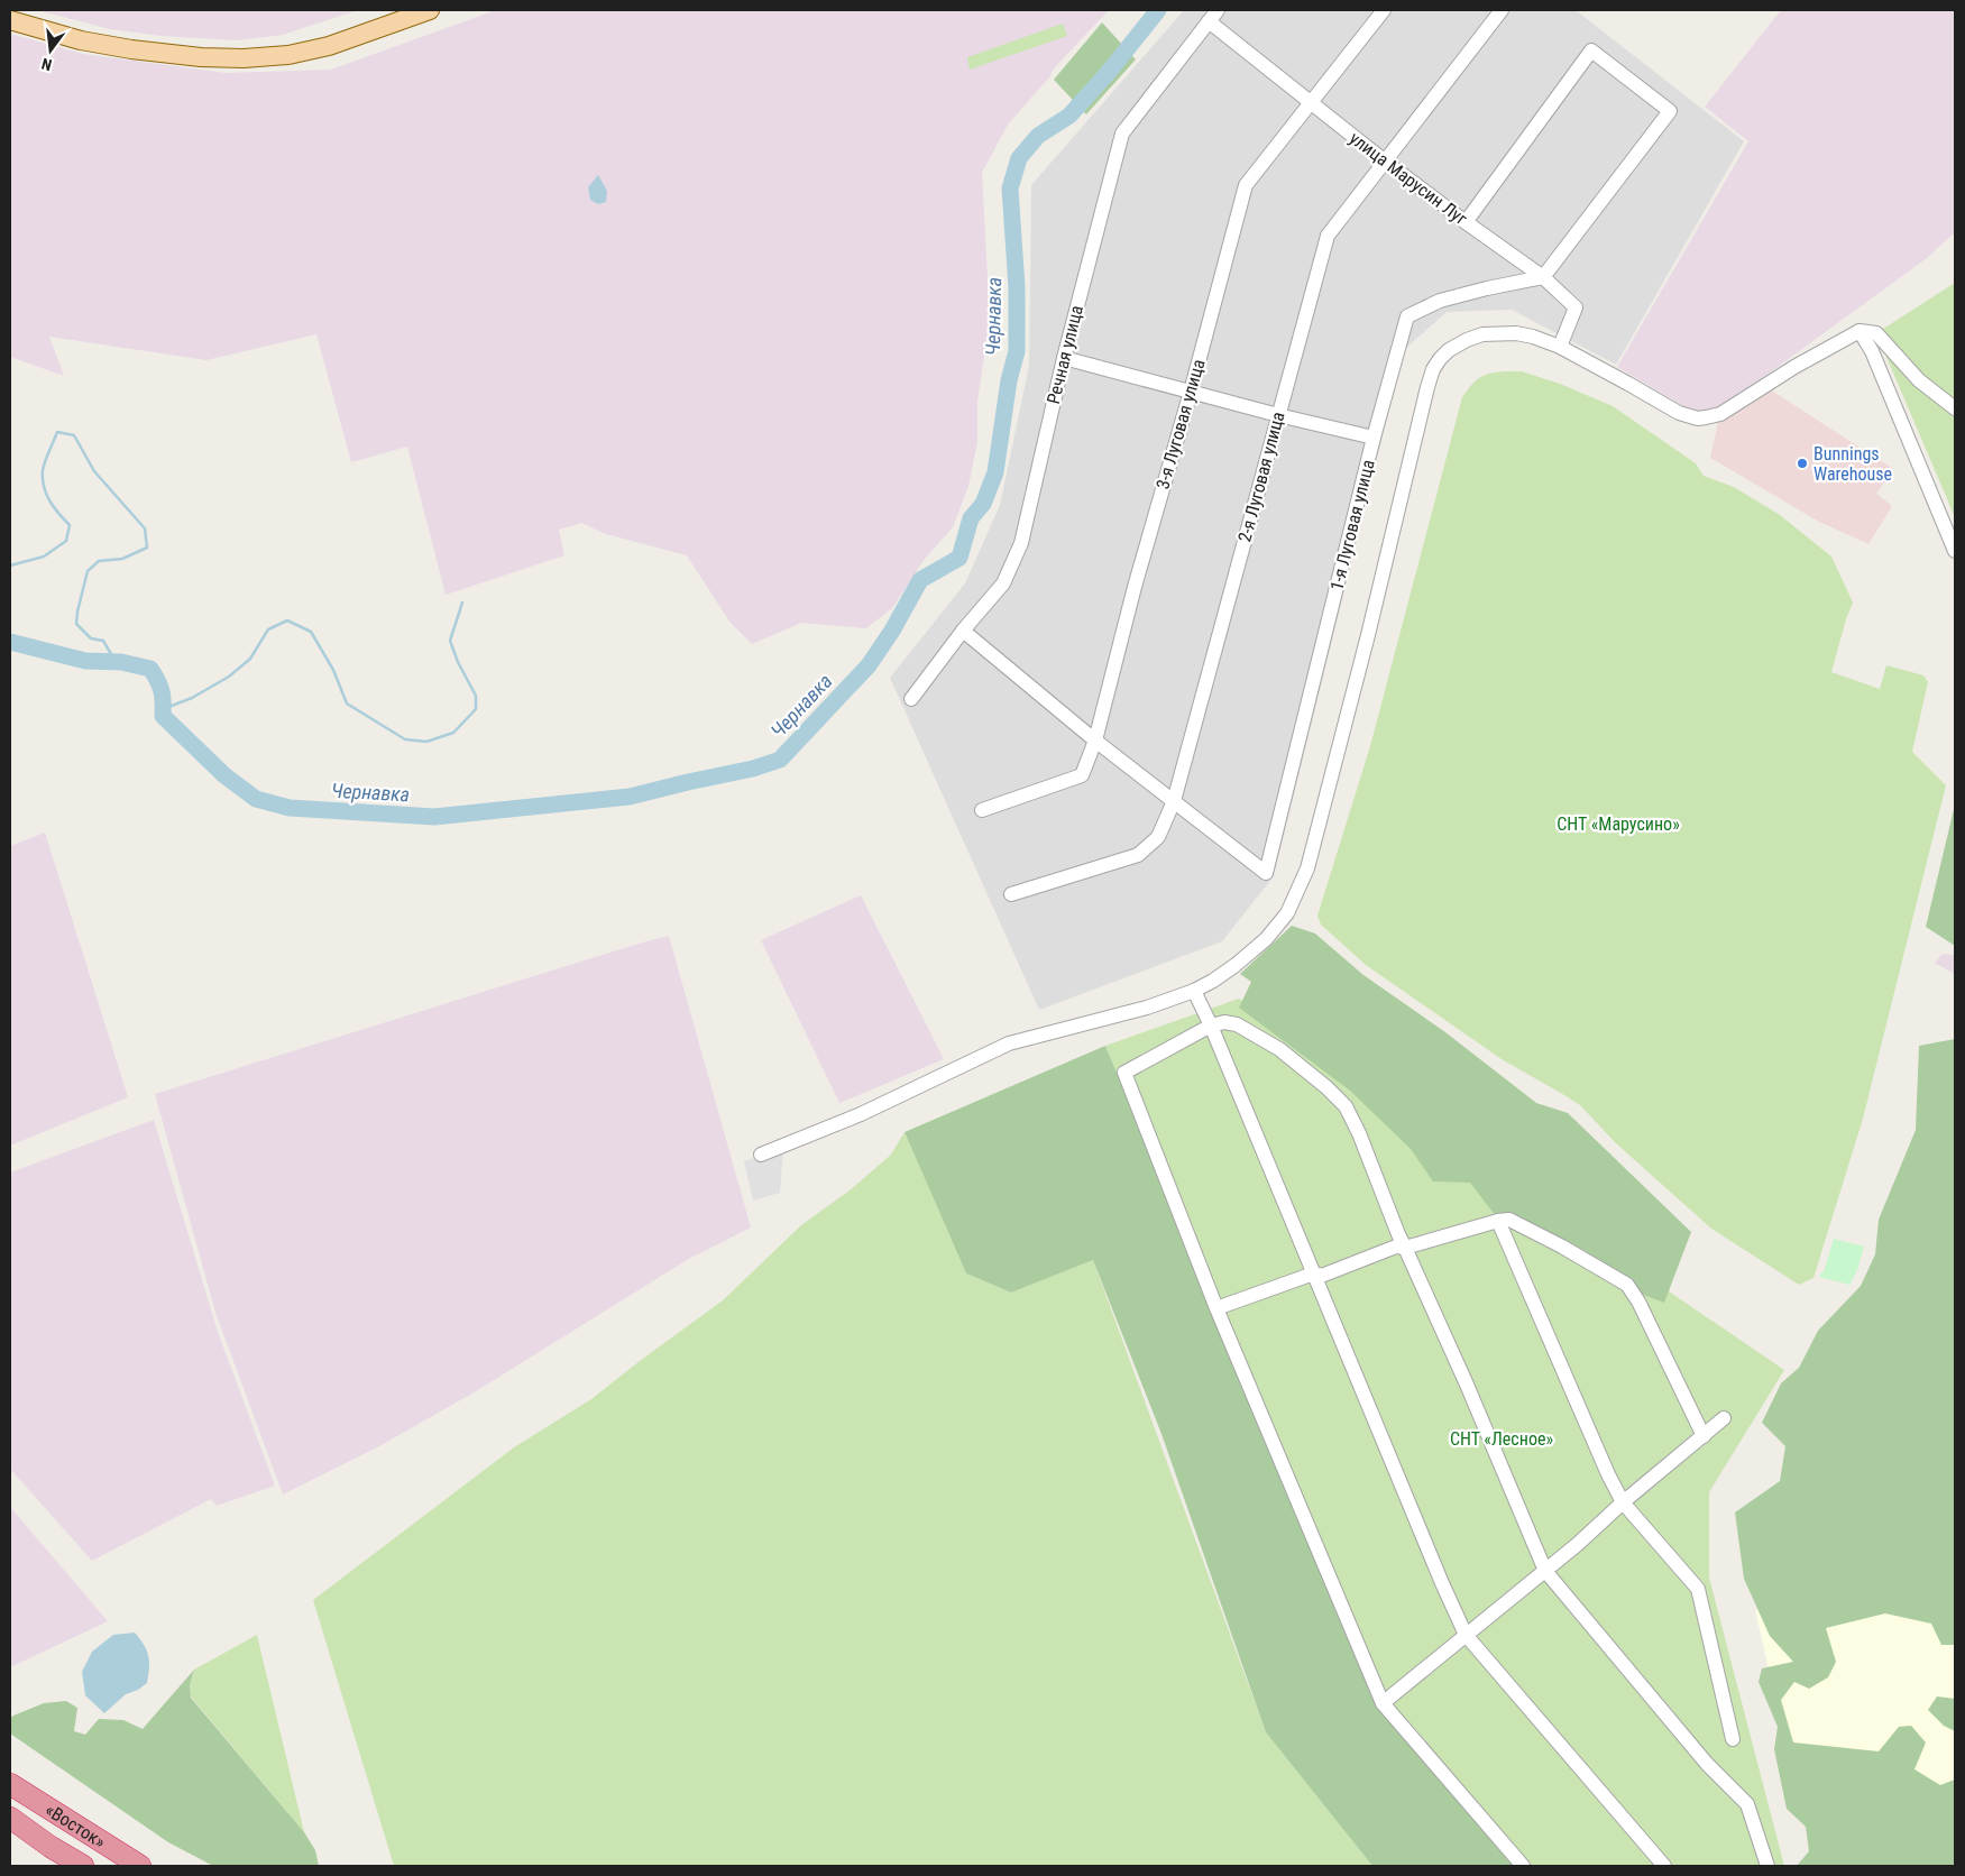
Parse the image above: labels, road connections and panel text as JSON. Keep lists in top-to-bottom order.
{
  "streets": {
    "highway": ["«Восток»"],
    "street": [
      "улица Марусин Луг",
      "Речная улица",
      "3-я Луговая улица",
      "2-я Луговая улица",
      "1-я Луговая улица"
    ]
  },
  "crossings": [
    ["улица Марусин Луг", "Речная улица"],
    ["улица Марусин Луг", "3-я Луговая улица"],
    ["улица Марусин Луг", "2-я Луговая улица"],
    ["улица Марусин Луг", "1-я Луговая улица"],
    ["2-я Луговая улица", "1-я Луговая улица"]
  ],
  "water": ["Чернавка"],
  "parks": ["СНТ «Марусино»", "СНТ «Лесное»"],
  "places": ["Bunnings Warehouse"],
  "north": "bottom"
}
